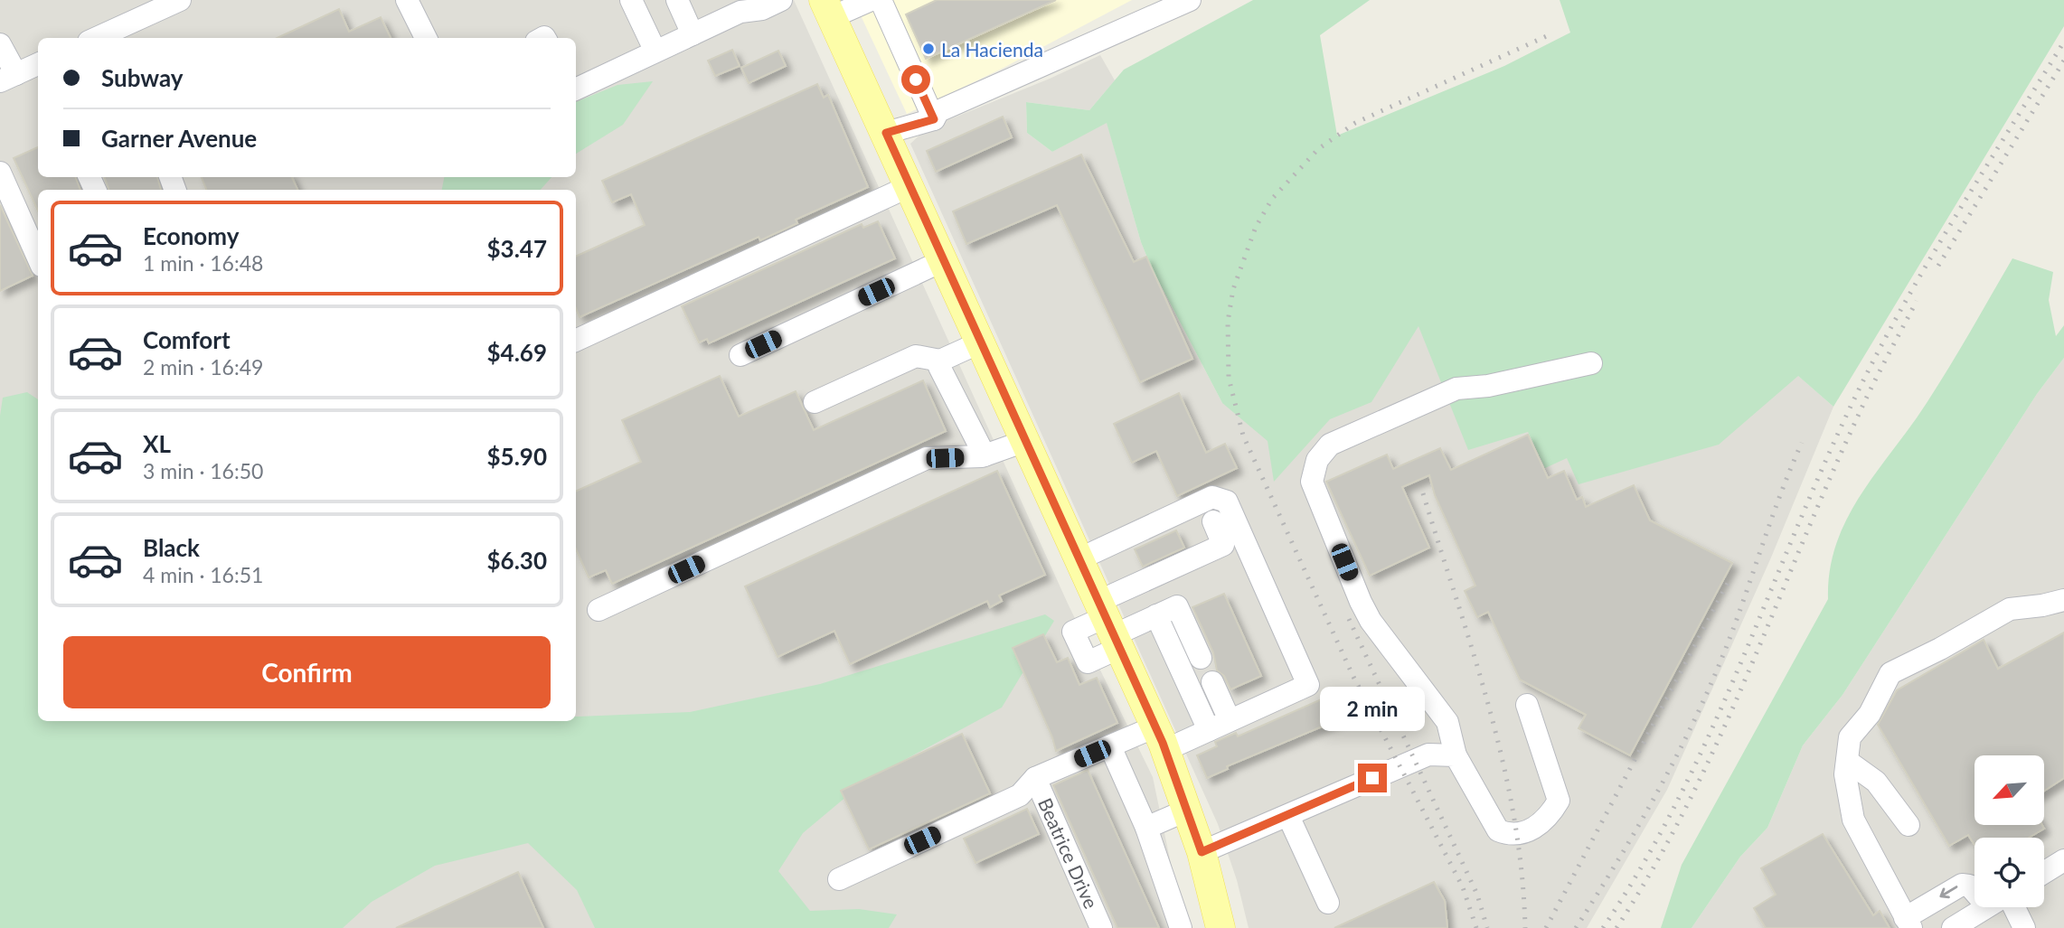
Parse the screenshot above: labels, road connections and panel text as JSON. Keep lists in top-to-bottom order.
{
  "streets": {
    "street": ["Beatrice Drive"]
  },
  "places": ["La Hacienda"],
  "north": "bottom left",
  "page": {
    "banner": ["Subway", "Garner Avenue"],
    "list": [
      {
        "name": "Economy",
        "note": "1 min · 16:48",
        "value": "$3.47"
      },
      {
        "name": "Comfort",
        "note": "2 min · 16:49",
        "value": "$4.69"
      },
      {
        "name": "XL",
        "note": "3 min · 16:50",
        "value": "$5.90"
      },
      {
        "name": "Black",
        "note": "4 min · 16:51",
        "value": "$6.30"
      }
    ],
    "buttons": "Confirm",
    "bubble": "2 min"
  }
}
